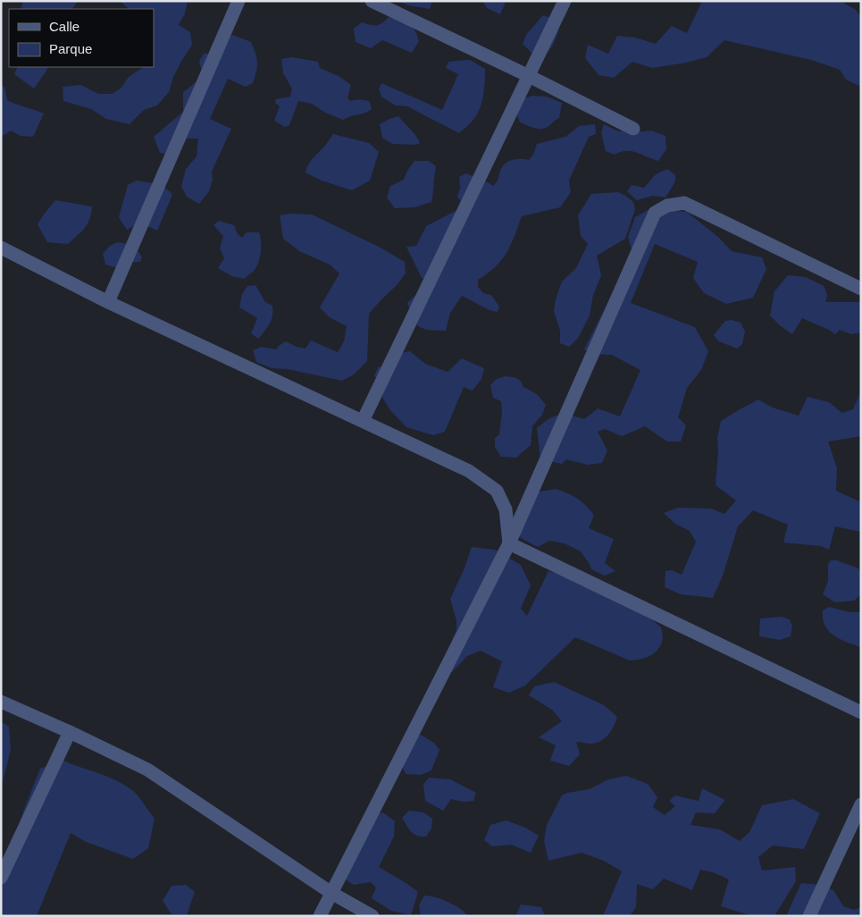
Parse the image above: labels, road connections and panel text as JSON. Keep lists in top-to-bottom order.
{
  "legend": ["Calle", "Parque"]
}
